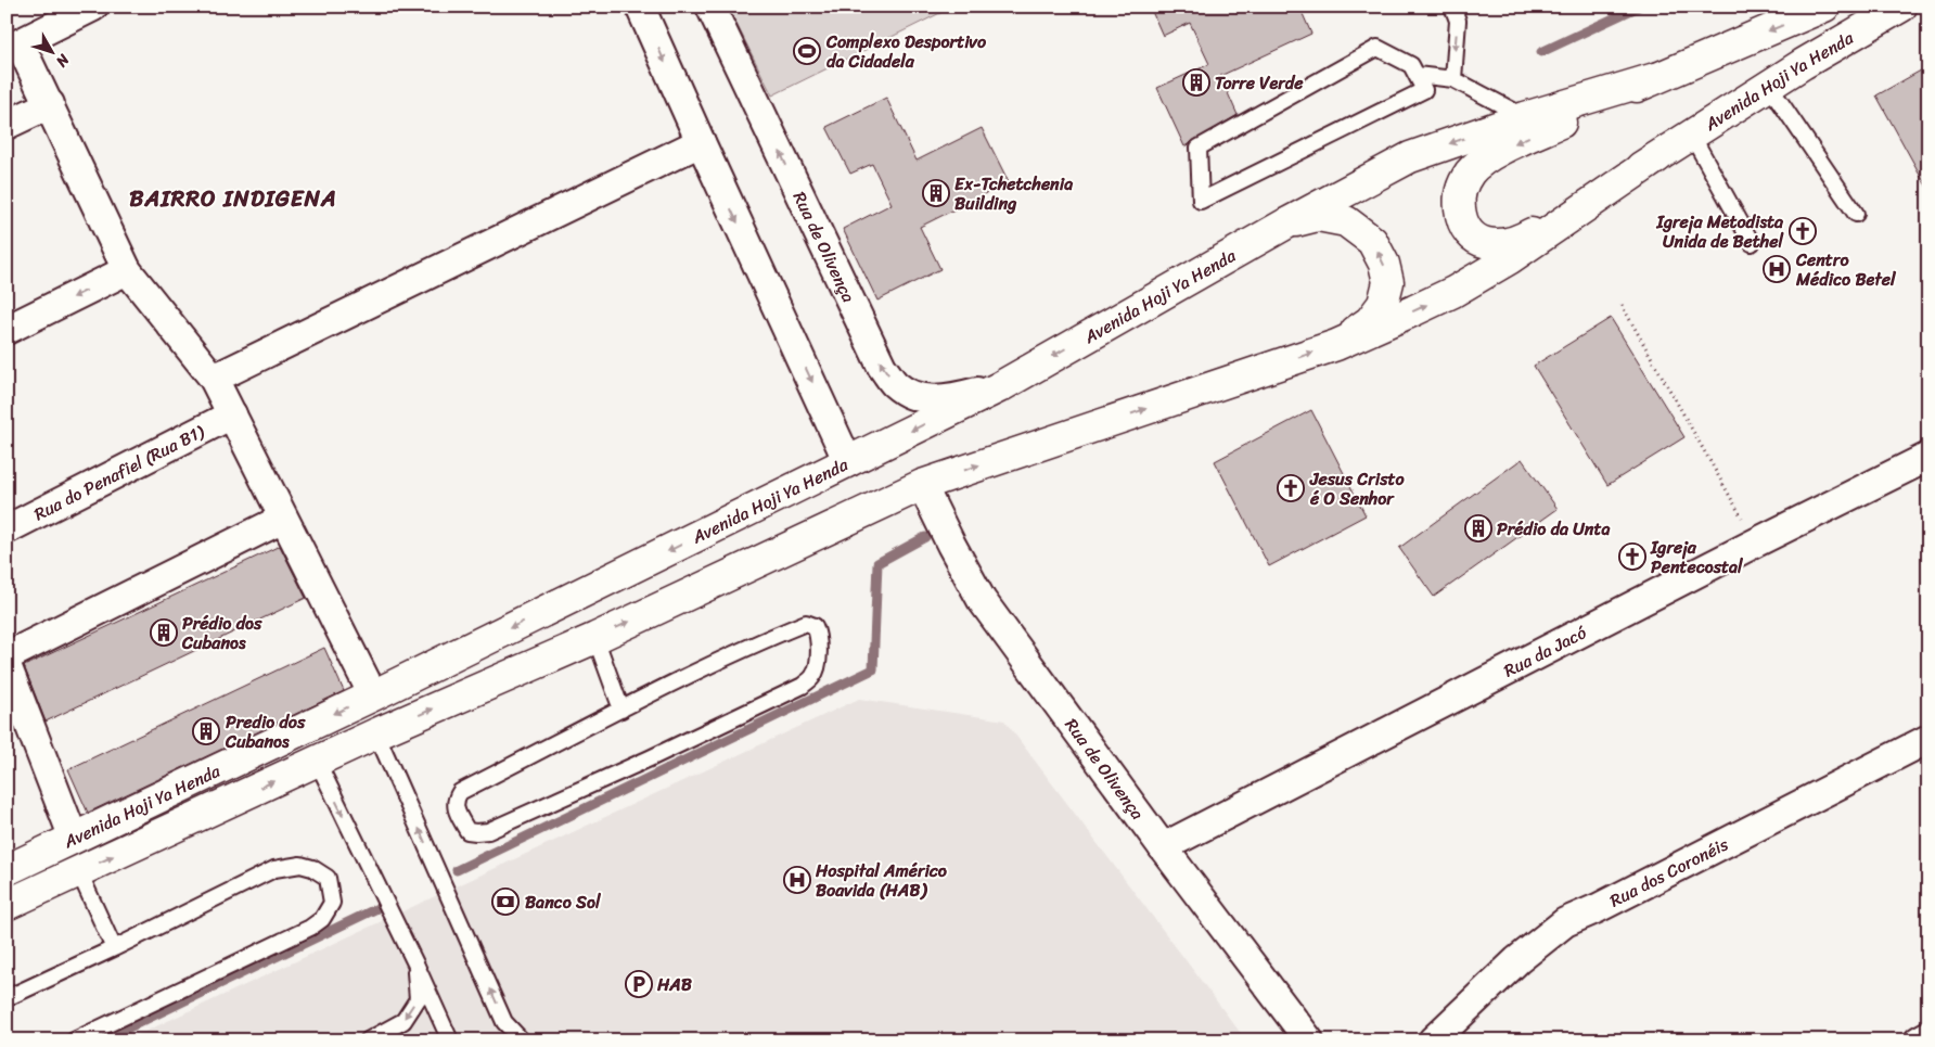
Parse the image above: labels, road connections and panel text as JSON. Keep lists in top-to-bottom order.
{
  "streets": {
    "main road": ["Avenida Hoji Ya Henda"],
    "street": [
      "Rua de Olivença",
      "Rua do Penafiel (Rua B1)",
      "Rua da Jacó",
      "Rua dos Coronéis"
    ]
  },
  "crossings": [
    ["Avenida Hoji Ya Henda", "Rua de Olivença"],
    ["Rua de Olivença", "Rua da Jacó"]
  ],
  "districts": ["BAIRRO INDIGENA"],
  "places": {
    "sports": ["Complexo Desportivo da Cidadela"],
    "building": [
      "Torre Verde",
      "Ex-Tchetchenia Building",
      "Prédio da Unta",
      "Prédio dos Cubanos",
      "Predio dos Cubanos"
    ],
    "church": ["Igreja Metodista Unida de Bethel", "Jesus Cristo é O Senhor", "Igreja Pentecostal"],
    "hospital": ["Centro Médico Betel", "Hospital Américo Boavida (HAB)"],
    "bank": ["Banco Sol"],
    "parking": ["HAB"]
  },
  "north": "bottom right"
}
